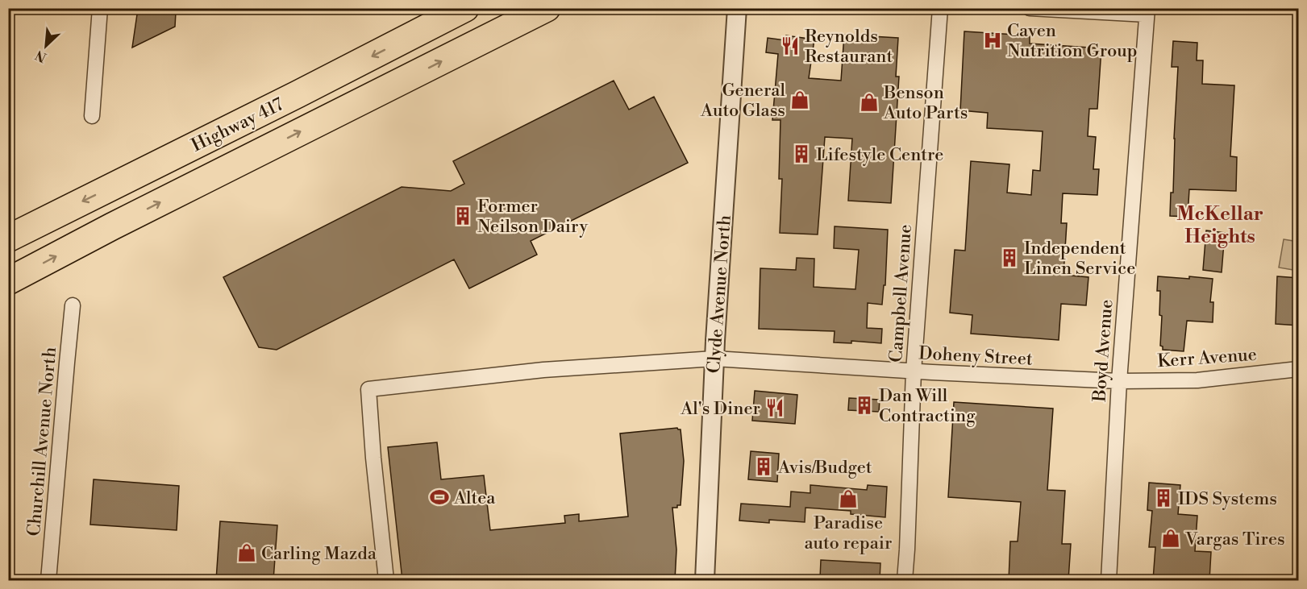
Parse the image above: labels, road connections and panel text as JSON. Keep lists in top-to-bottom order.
{
  "streets": {
    "highway": ["Highway 417"],
    "street": [
      "Campbell Avenue",
      "Clyde Avenue North",
      "Boyd Avenue",
      "Doheny Street",
      "Kerr Avenue",
      "Churchill Avenue North"
    ]
  },
  "crossings": [
    ["Campbell Avenue", "Doheny Street"],
    ["Clyde Avenue North", "Doheny Street"],
    ["Boyd Avenue", "Doheny Street"],
    ["Boyd Avenue", "Kerr Avenue"],
    ["Doheny Street", "Kerr Avenue"]
  ],
  "districts": ["McKellar Heights"],
  "places": {
    "hospital": ["Caven Nutrition Group"],
    "restaurant": ["Reynolds Restaurant", "Al's Diner"],
    "shop": [
      "General Auto Glass",
      "Benson Auto Parts",
      "Paradise auto repair",
      "Vargas Tires",
      "Carling Mazda"
    ],
    "building": [
      "Lifestyle Centre",
      "Former Neilson Dairy",
      "Independent Linen Service",
      "Dan Will Contracting",
      "Avis/Budget",
      "IDS Systems"
    ],
    "sports": ["Altea"]
  },
  "north": "bottom left"
}
